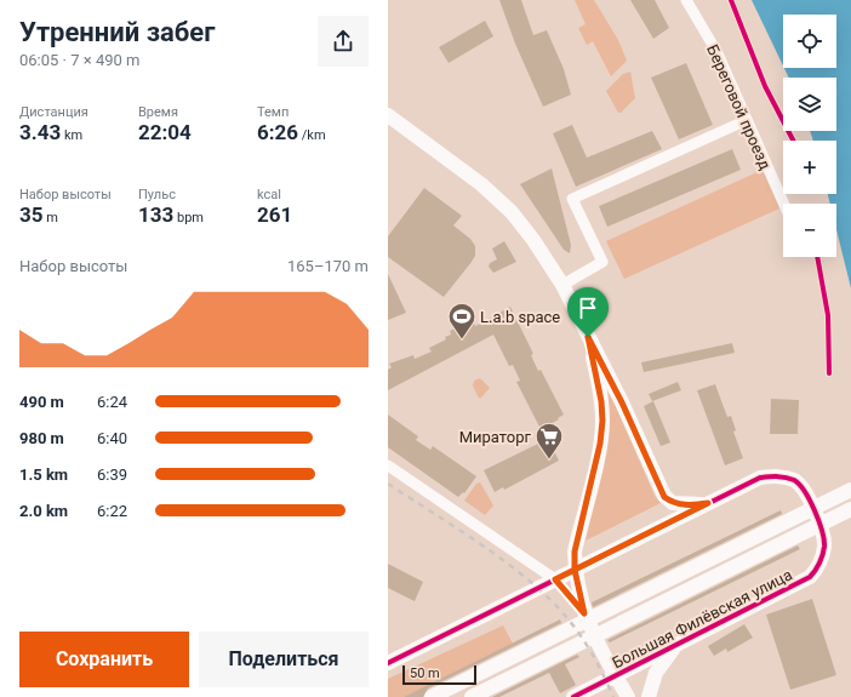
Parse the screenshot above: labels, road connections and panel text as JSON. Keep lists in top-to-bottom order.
{
  "streets": {
    "street": ["Береговой проезд", "Большая Филёвская улица"]
  },
  "places": {
    "sports": ["L.a.b space"],
    "supermarket": ["Мираторг"]
  },
  "scale_bar": "50 m",
  "page": {
    "heading": ["Утренний забег", "06:05 · 7 × 490 m"],
    "map_buttons": ["+", "−"],
    "stats": [
      ["Дистанция", "3.43 km"],
      ["Время", "22:04"],
      ["Темп", "6:26 /km"],
      ["Набор высоты", "35 m"],
      ["Пульс", "133 bpm"],
      ["kcal", "261"]
    ],
    "chart": ["Набор высоты", "165–170 m"],
    "list": [
      {
        "name": "490 m",
        "note": "6:24"
      },
      {
        "name": "980 m",
        "note": "6:40"
      },
      {
        "name": "1.5 km",
        "note": "6:39"
      },
      {
        "name": "2.0 km",
        "note": "6:22"
      }
    ],
    "buttons": ["Сохранить", "Поделиться"],
    "scale": "50 m"
  }
}
